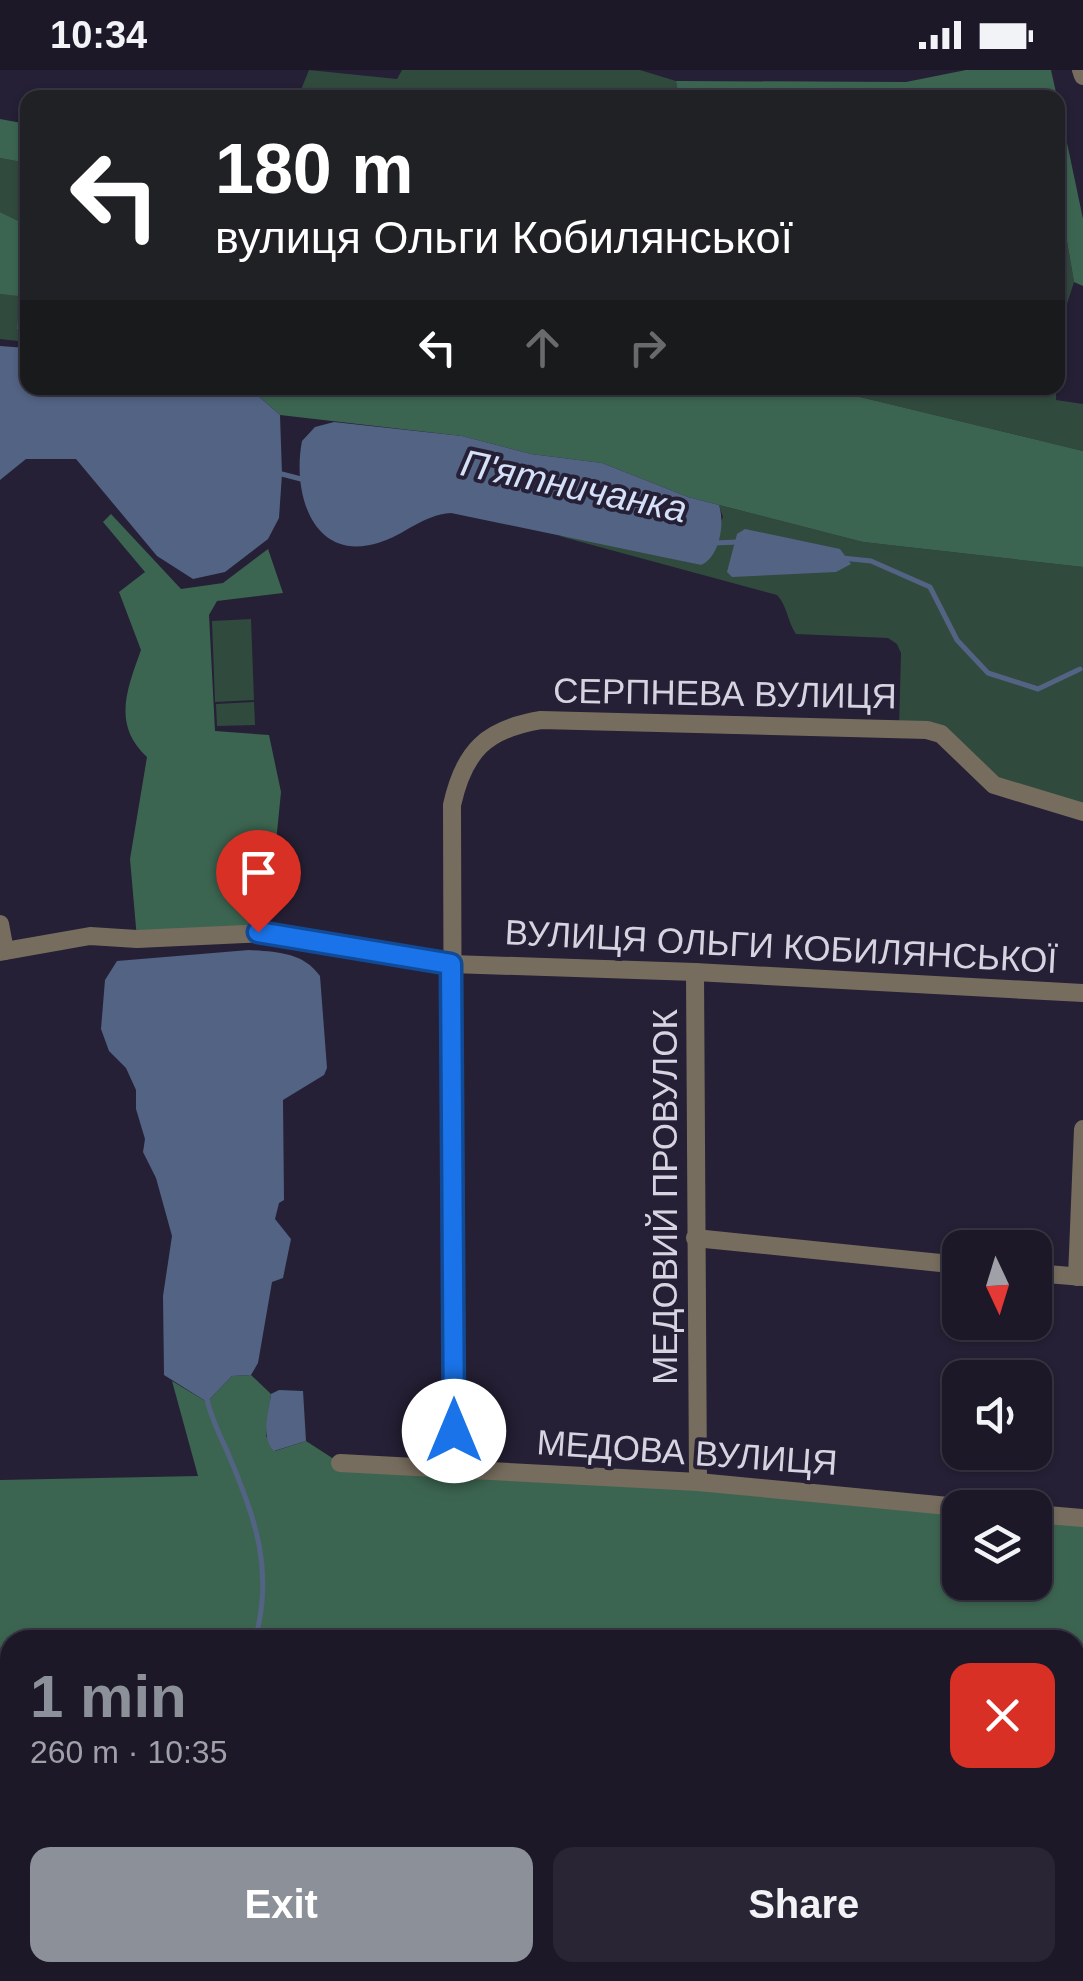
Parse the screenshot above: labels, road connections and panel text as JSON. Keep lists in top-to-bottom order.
{
  "streets": {
    "street": [
      "СЕРПНЕВА ВУЛИЦЯ",
      "ВУЛИЦЯ ОЛЬГИ КОБИЛЯНСЬКОЇ",
      "МЕДОВИЙ ПРОВУЛОК",
      "МЕДОВА ВУЛИЦЯ"
    ]
  },
  "crossings": [
    ["СЕРПНЕВА ВУЛИЦЯ", "ВУЛИЦЯ ОЛЬГИ КОБИЛЯНСЬКОЇ"],
    ["СЕРПНЕВА ВУЛИЦЯ", "МЕДОВА ВУЛИЦЯ"],
    ["ВУЛИЦЯ ОЛЬГИ КОБИЛЯНСЬКОЇ", "МЕДОВИЙ ПРОВУЛОК"],
    ["МЕДОВИЙ ПРОВУЛОК", "МЕДОВА ВУЛИЦЯ"]
  ],
  "water": ["П'ятничанка"],
  "north": "bottom",
  "page": {
    "status": "10:34",
    "turn": ["180 m", "вулиця Ольги Кобилянської"],
    "heading": ["1 min", "260 m · 10:35"],
    "buttons": ["Exit", "Share"]
  }
}
